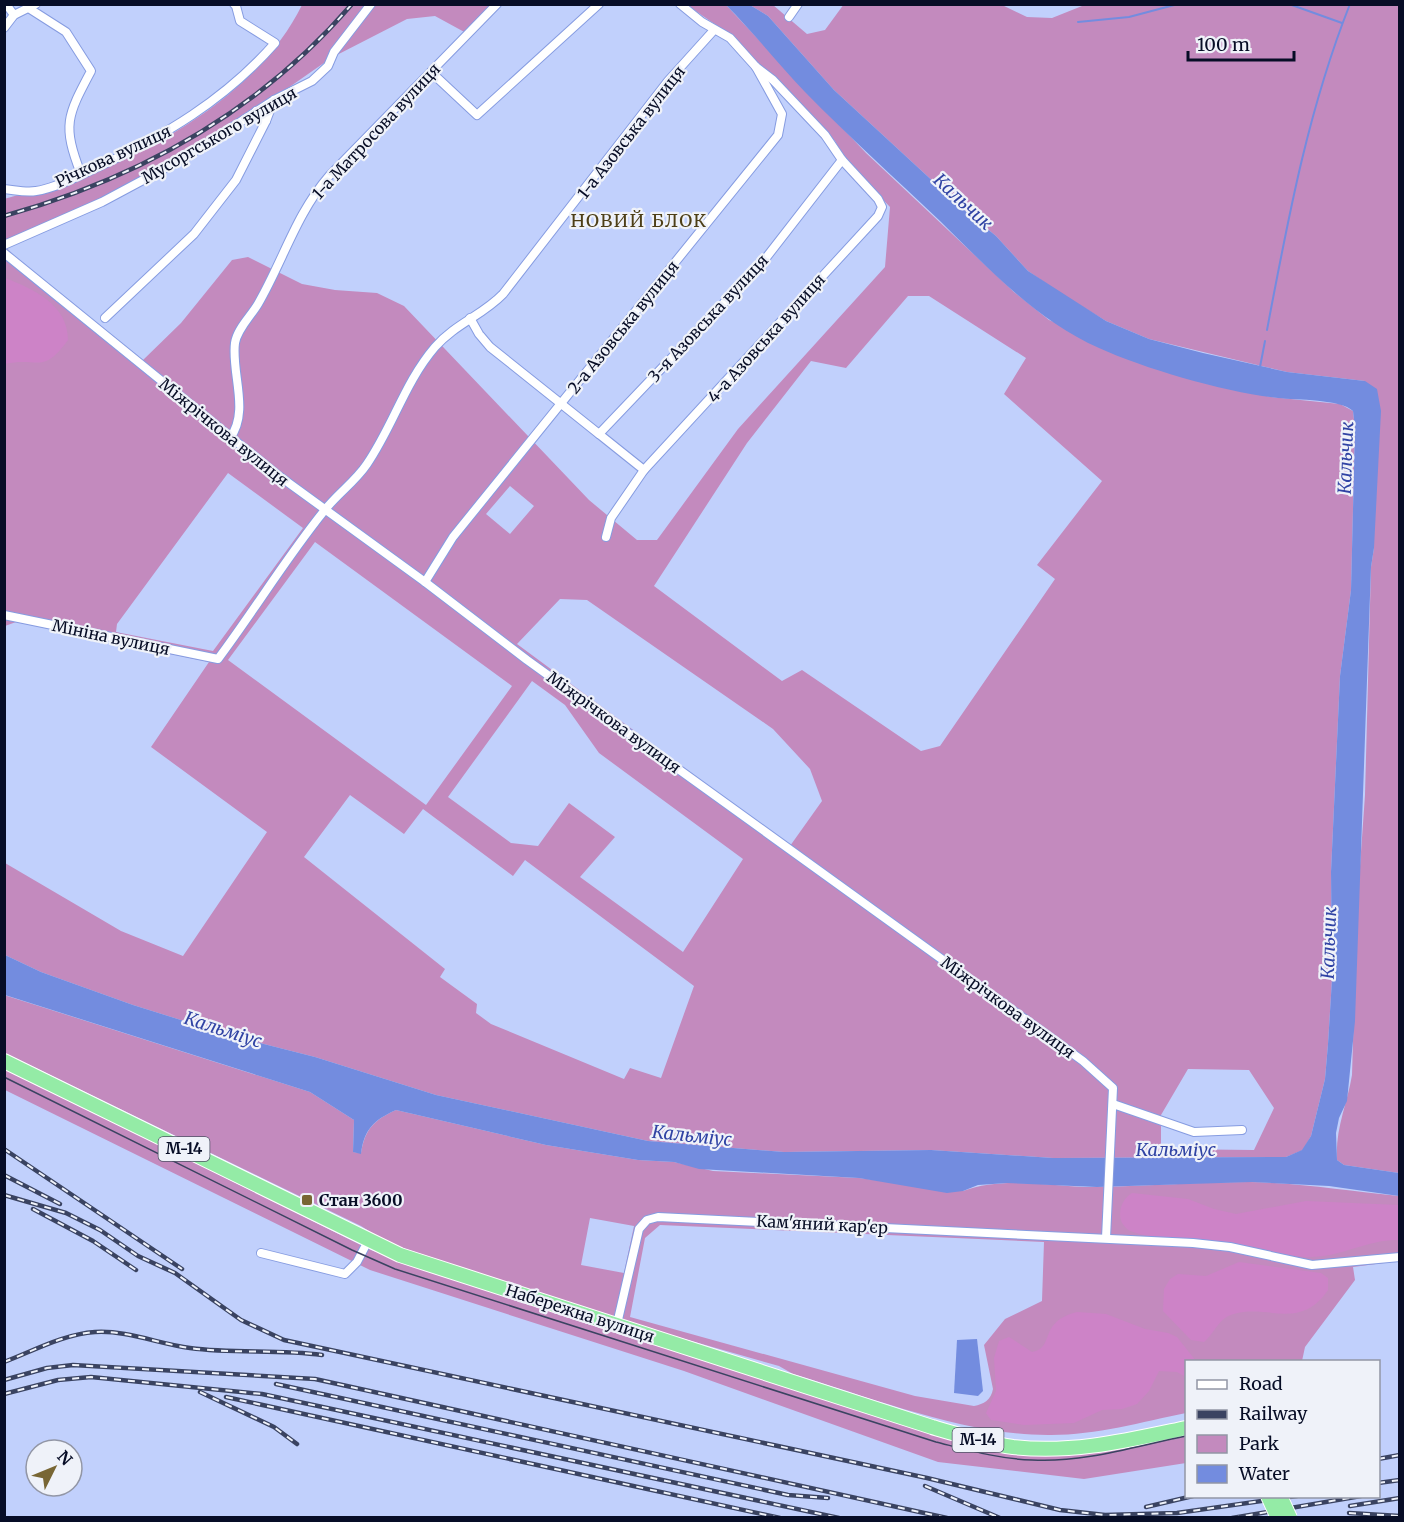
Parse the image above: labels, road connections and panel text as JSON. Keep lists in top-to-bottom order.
{
  "streets": {
    "highway": ["М-14", "Набережна вулиця"],
    "street": [
      "1-а Матросова вулиця",
      "1-а Азовська вулиця",
      "Мусоргського вулиця",
      "Річкова вулиця",
      "3-я Азовська вулиця",
      "2-а Азовська вулиця",
      "4-а Азовська вулиця",
      "Міжрічкова вулиця",
      "Мініна вулиця",
      "Кам'яний кар'єр"
    ]
  },
  "crossings": [
    ["1-а Матросова вулиця", "Міжрічкова вулиця"],
    ["1-а Азовська вулиця", "Міжрічкова вулиця"],
    ["1-а Азовська вулиця", "Мініна вулиця"],
    ["3-я Азовська вулиця", "4-а Азовська вулиця"],
    ["2-а Азовська вулиця", "Міжрічкова вулиця"],
    ["Кам'яний кар'єр", "Набережна вулиця"]
  ],
  "districts": ["НОВИЙ БЛОК"],
  "water": ["Кальчик", "Кальміус"],
  "places": {
    "transit": ["Стан 3600"]
  },
  "legend": [
    "Road",
    "Railway",
    "Park",
    "Water"
  ],
  "scale_bar": "100 m",
  "north": "top right"
}
